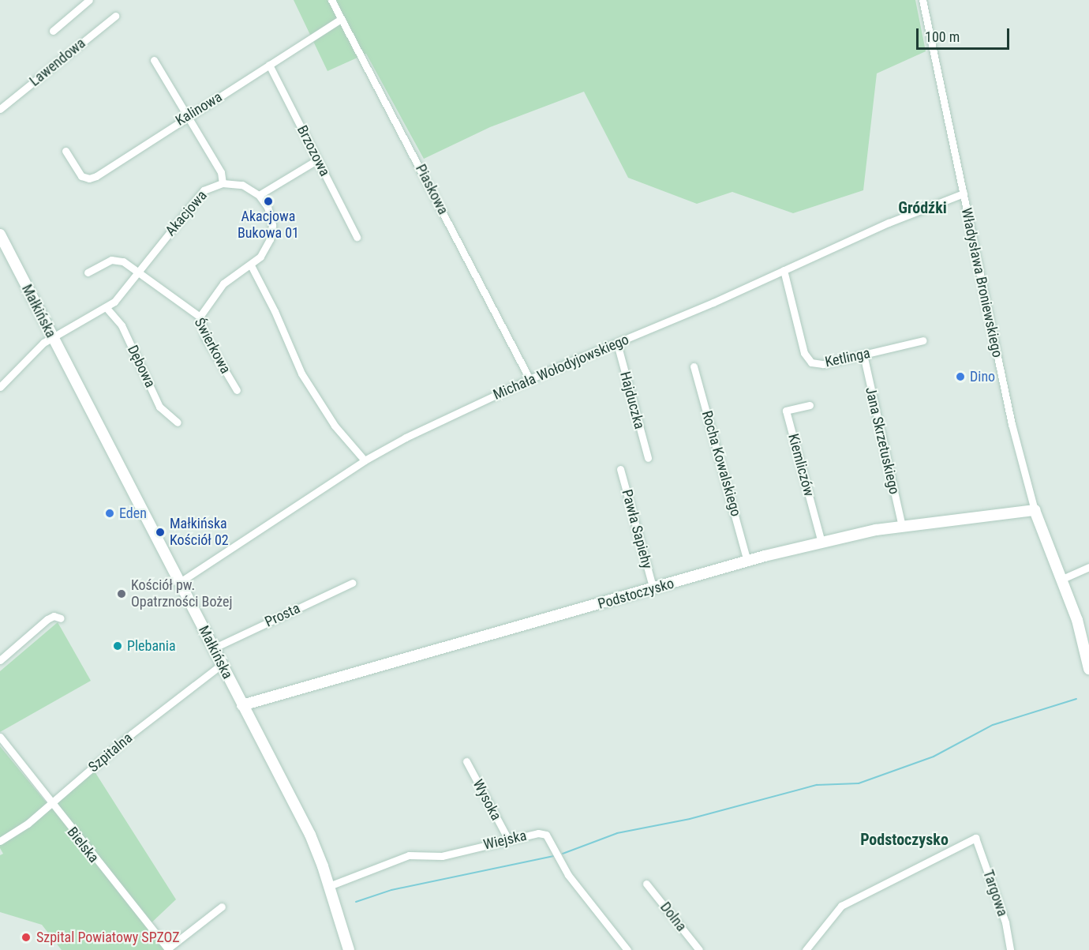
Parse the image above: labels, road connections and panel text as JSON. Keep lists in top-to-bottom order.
{
  "streets": {
    "street": [
      "Lawendowa",
      "Kalinowa",
      "Brzozowa",
      "Piaskowa",
      "Akacjowa",
      "Władysława Broniewskiego",
      "Małkińska",
      "Świerkowa",
      "Ketlinga",
      "Dębowa",
      "Michała Wołodyjowskiego",
      "Hajduczka",
      "Jana Skrzetuskiego",
      "Rocha Kowalskiego",
      "Kiemliczów",
      "Pawła Sapiehy",
      "Podstoczysko",
      "Prosta",
      "Szpitalna",
      "Wysoka",
      "Wiejska",
      "Bielska",
      "Targowa",
      "Dolna"
    ]
  },
  "crossings": [
    ["Kalinowa", "Brzozowa"],
    ["Kalinowa", "Piaskowa"],
    ["Piaskowa", "Michała Wołodyjowskiego"],
    ["Akacjowa", "Małkińska"],
    ["Akacjowa", "Świerkowa"],
    ["Akacjowa", "Dębowa"],
    ["Władysława Broniewskiego", "Michała Wołodyjowskiego"],
    ["Władysława Broniewskiego", "Podstoczysko"],
    ["Małkińska", "Michała Wołodyjowskiego"],
    ["Małkińska", "Podstoczysko"],
    ["Małkińska", "Prosta"],
    ["Małkińska", "Szpitalna"],
    ["Małkińska", "Wiejska"],
    ["Ketlinga", "Michała Wołodyjowskiego"],
    ["Ketlinga", "Jana Skrzetuskiego"],
    ["Michała Wołodyjowskiego", "Hajduczka"],
    ["Jana Skrzetuskiego", "Podstoczysko"],
    ["Rocha Kowalskiego", "Podstoczysko"],
    ["Kiemliczów", "Podstoczysko"],
    ["Pawła Sapiehy", "Podstoczysko"],
    ["Szpitalna", "Bielska"],
    ["Wysoka", "Wiejska"]
  ],
  "districts": ["Gródźki", "Podstoczysko"],
  "places": [
    "Akacjowa Bukowa 01",
    "Dino",
    "Eden",
    "Małkińska Kościół 02",
    "Kościół pw. Opatrzności Bożej",
    "Plebania",
    "Szpital Powiatowy SPZOZ"
  ],
  "scale_bar": "100 m"
}
